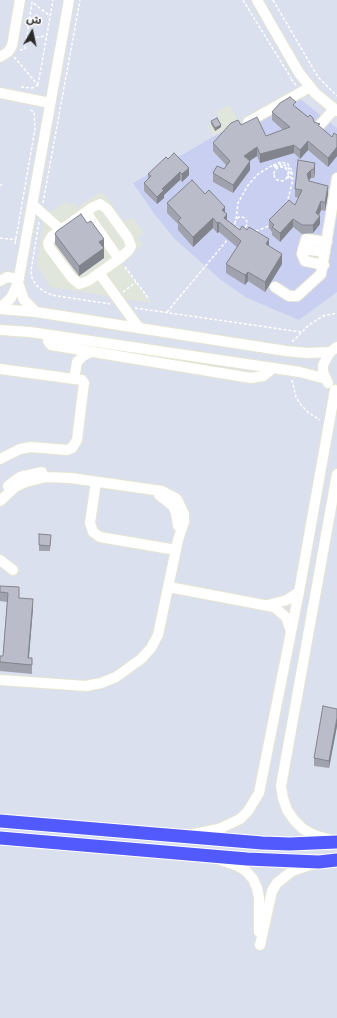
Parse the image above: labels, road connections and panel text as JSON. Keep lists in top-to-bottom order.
{
  "north": "top"
}
